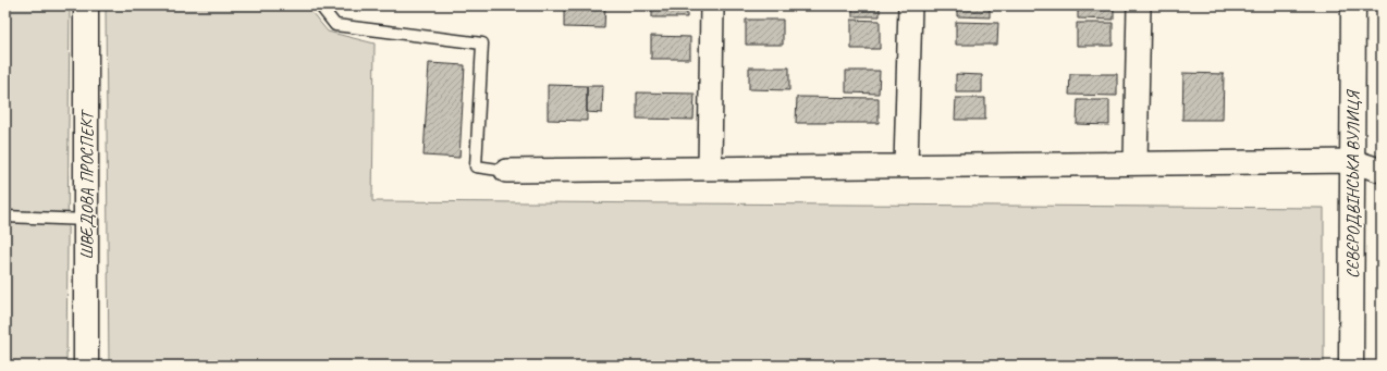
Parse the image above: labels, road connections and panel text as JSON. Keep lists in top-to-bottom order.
{
  "streets": {
    "street": ["СЄВЄРОДВІНСЬКА ВУЛИЦЯ", "ШВЕДОВА ПРОСПЕКТ"]
  }
}
